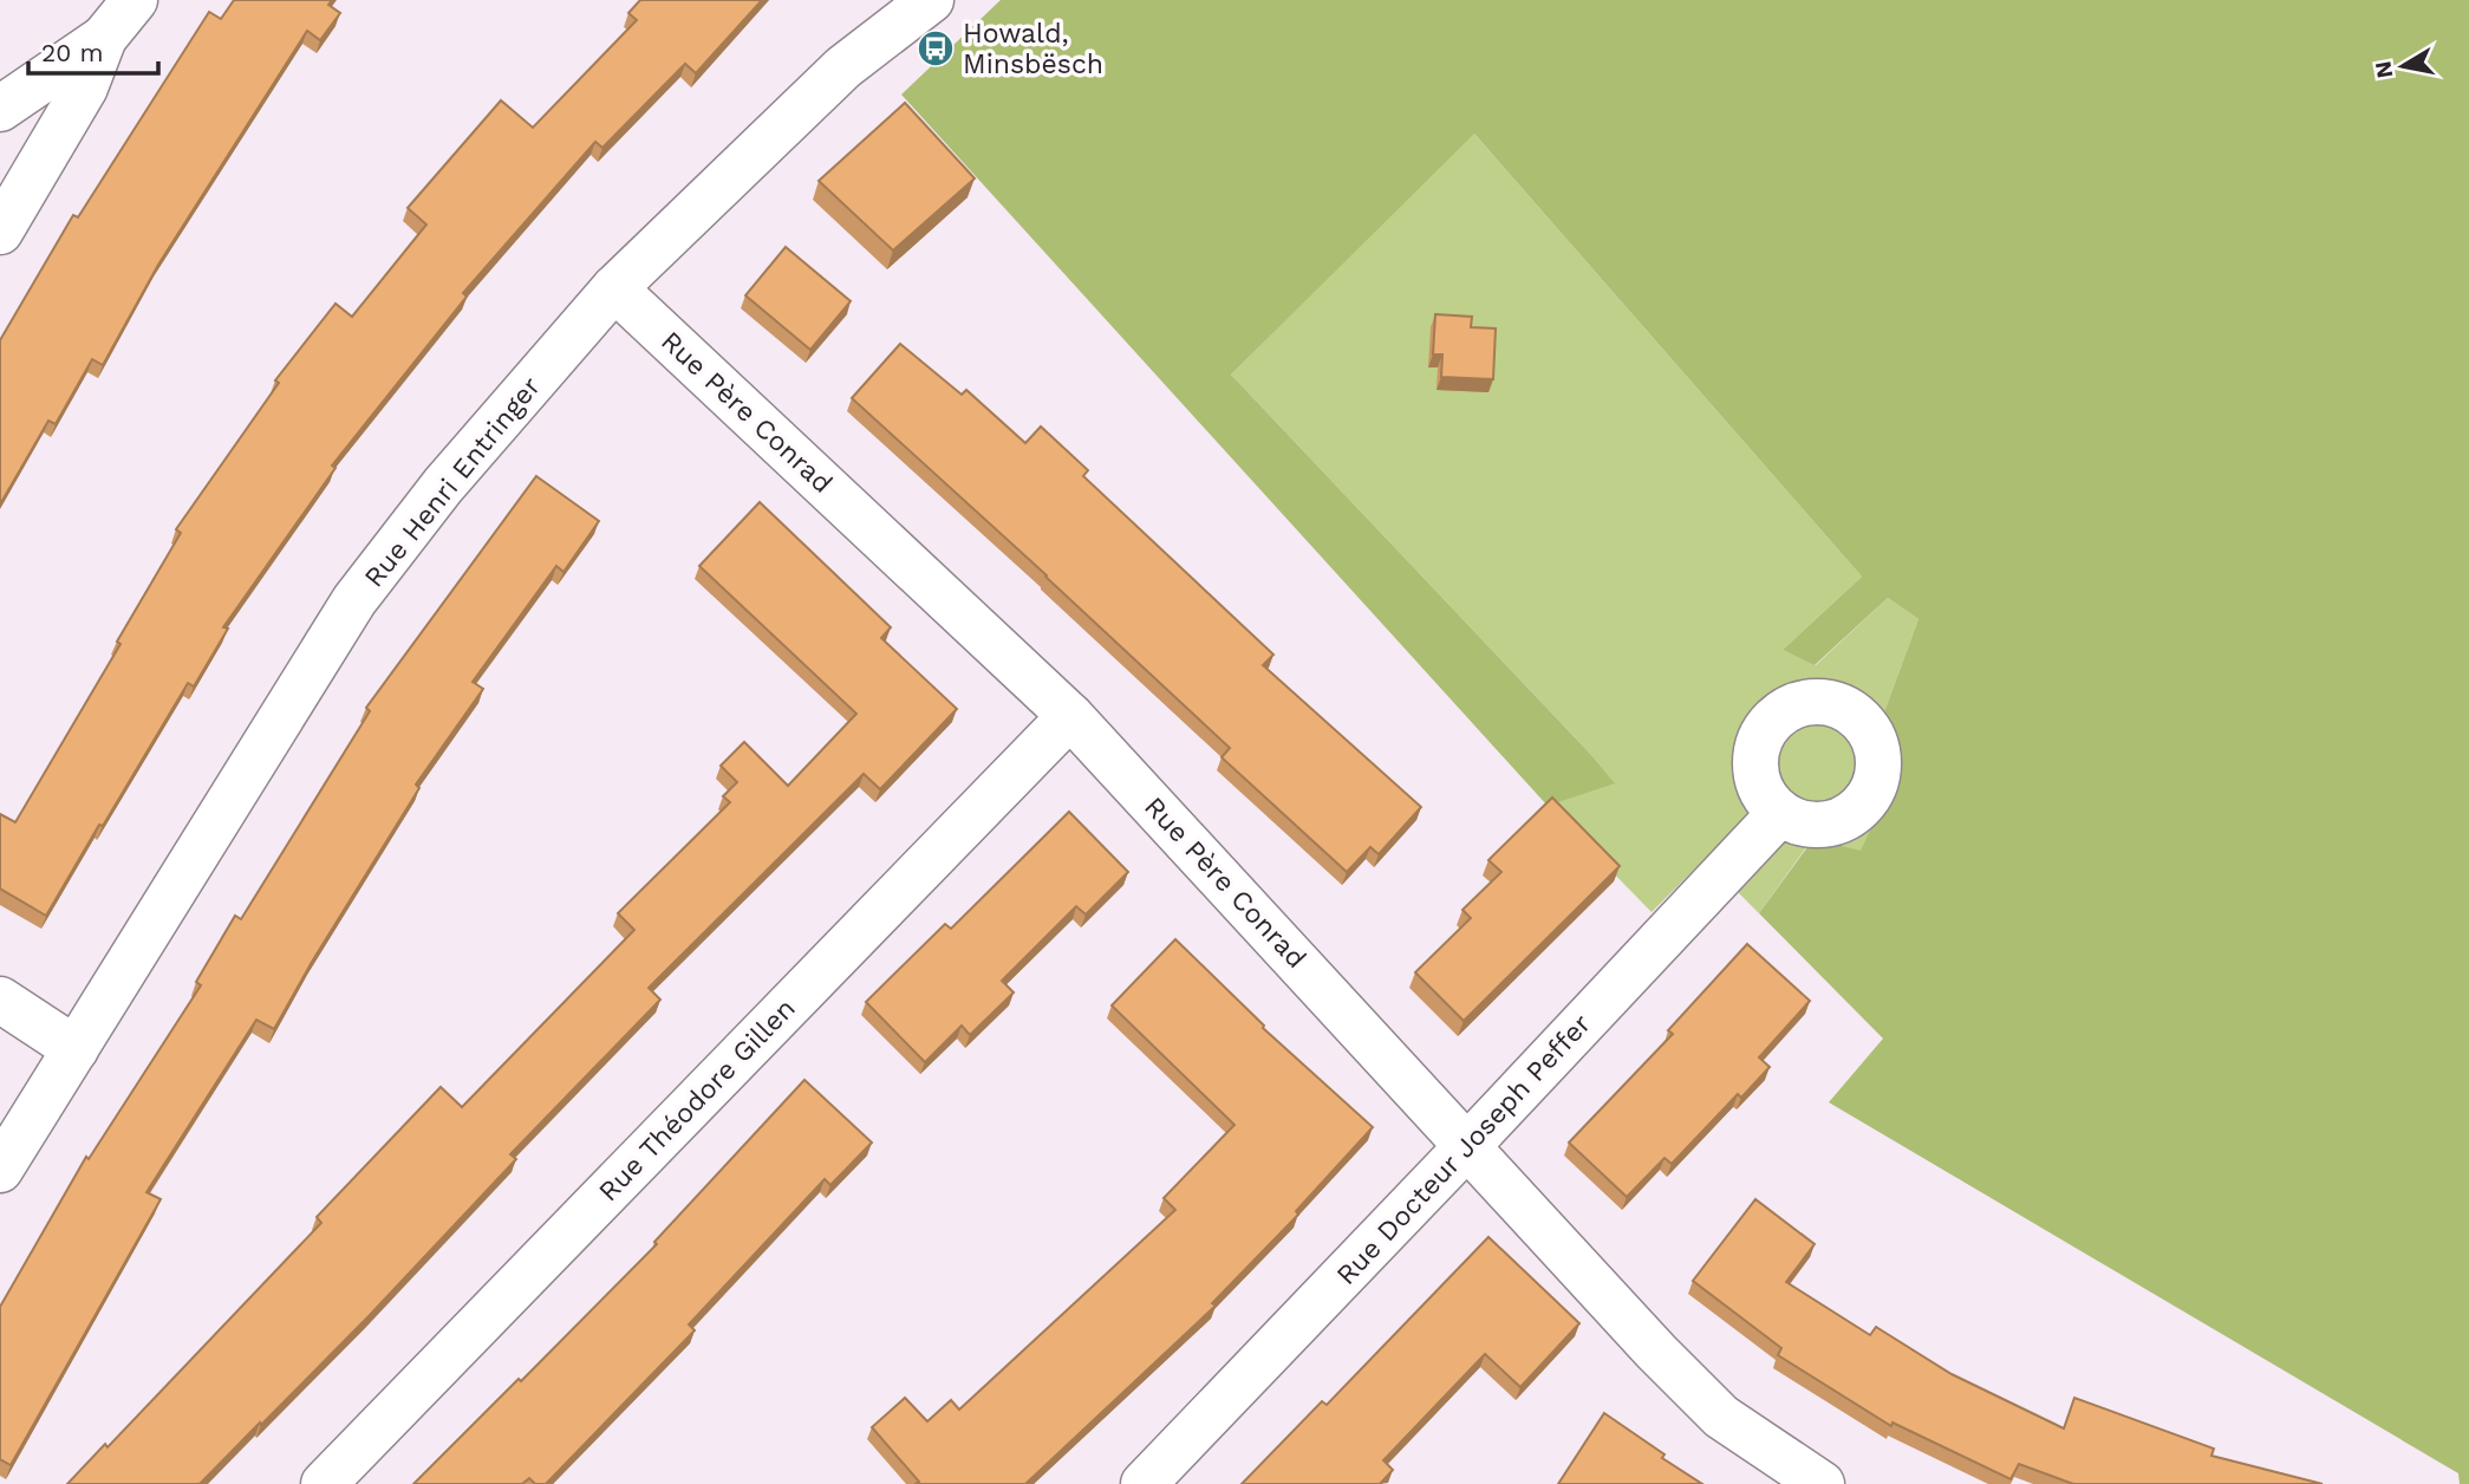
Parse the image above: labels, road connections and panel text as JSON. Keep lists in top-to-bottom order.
{
  "streets": {
    "street": [
      "Rue Père Conrad",
      "Rue Henri Entringer",
      "Rue Théodore Gillen",
      "Rue Docteur Joseph Peffer"
    ]
  },
  "crossings": [
    ["Rue Père Conrad", "Rue Henri Entringer"],
    ["Rue Père Conrad", "Rue Théodore Gillen"],
    ["Rue Père Conrad", "Rue Docteur Joseph Peffer"]
  ],
  "places": {
    "bus stop": ["Howald, Minsbësch"]
  },
  "scale_bar": "20 m",
  "north": "left"
}
